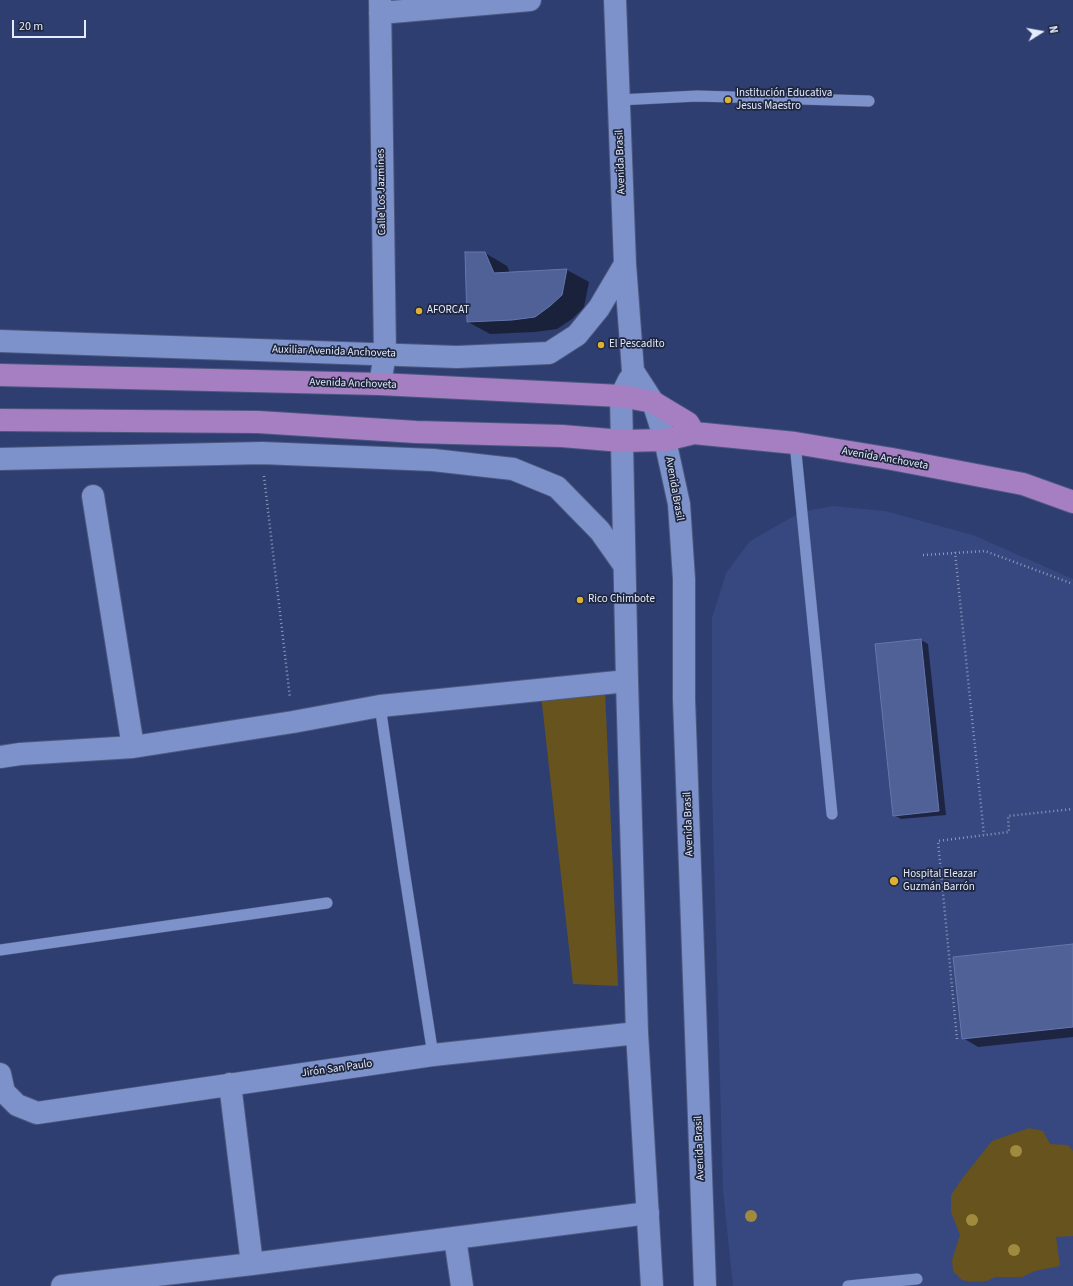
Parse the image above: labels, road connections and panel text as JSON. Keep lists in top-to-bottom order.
{
  "streets": {
    "main road": [
      "Avenida Brasil",
      "Calle Los Jazmines",
      "Auxiliar Avenida Anchoveta",
      "Avenida Anchoveta",
      "Jirón San Paulo"
    ]
  },
  "crossings": [
    ["Avenida Brasil", "Auxiliar Avenida Anchoveta"],
    ["Avenida Brasil", "Avenida Anchoveta"],
    ["Calle Los Jazmines", "Auxiliar Avenida Anchoveta"],
    ["Calle Los Jazmines", "Avenida Anchoveta"]
  ],
  "places": [
    "Institución Educativa Jesus Maestro",
    "AFORCAT",
    "El Pescadito",
    "Rico Chimbote",
    "Hospital Eleazar Guzmán Barrón"
  ],
  "scale_bar": "20 m",
  "north": "right"
}
